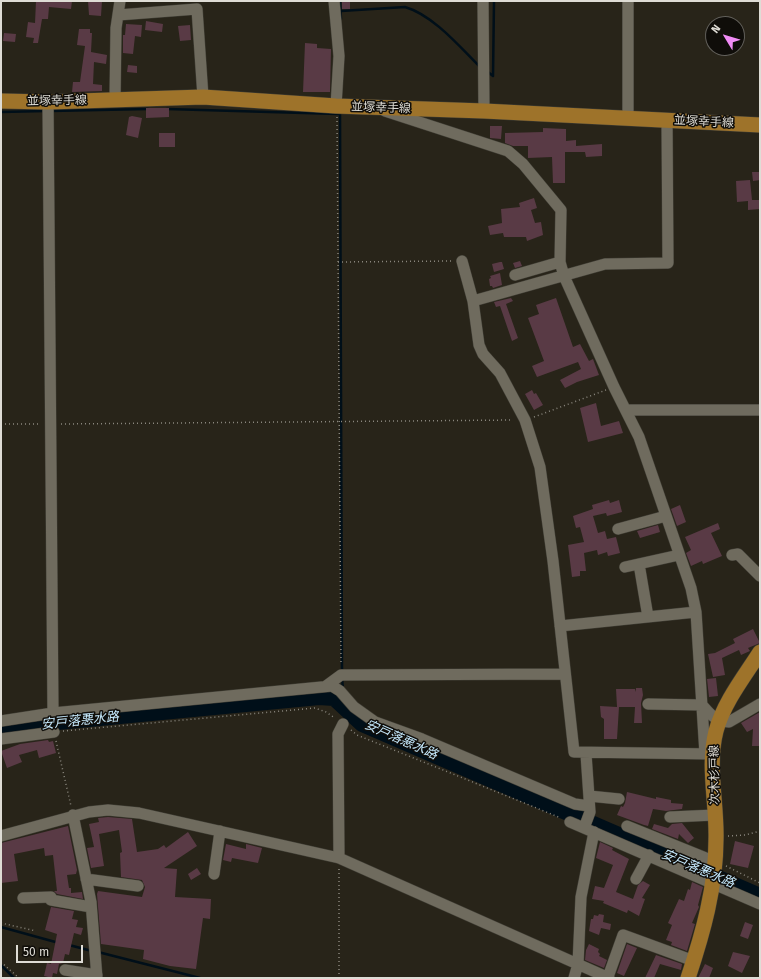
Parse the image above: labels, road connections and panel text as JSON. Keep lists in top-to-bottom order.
{
  "streets": {
    "main road": ["並塚幸手線", "次木杉戸線"]
  },
  "water": ["安戸落悪水路"],
  "scale_bar": "50 m",
  "north": "top left"
}
